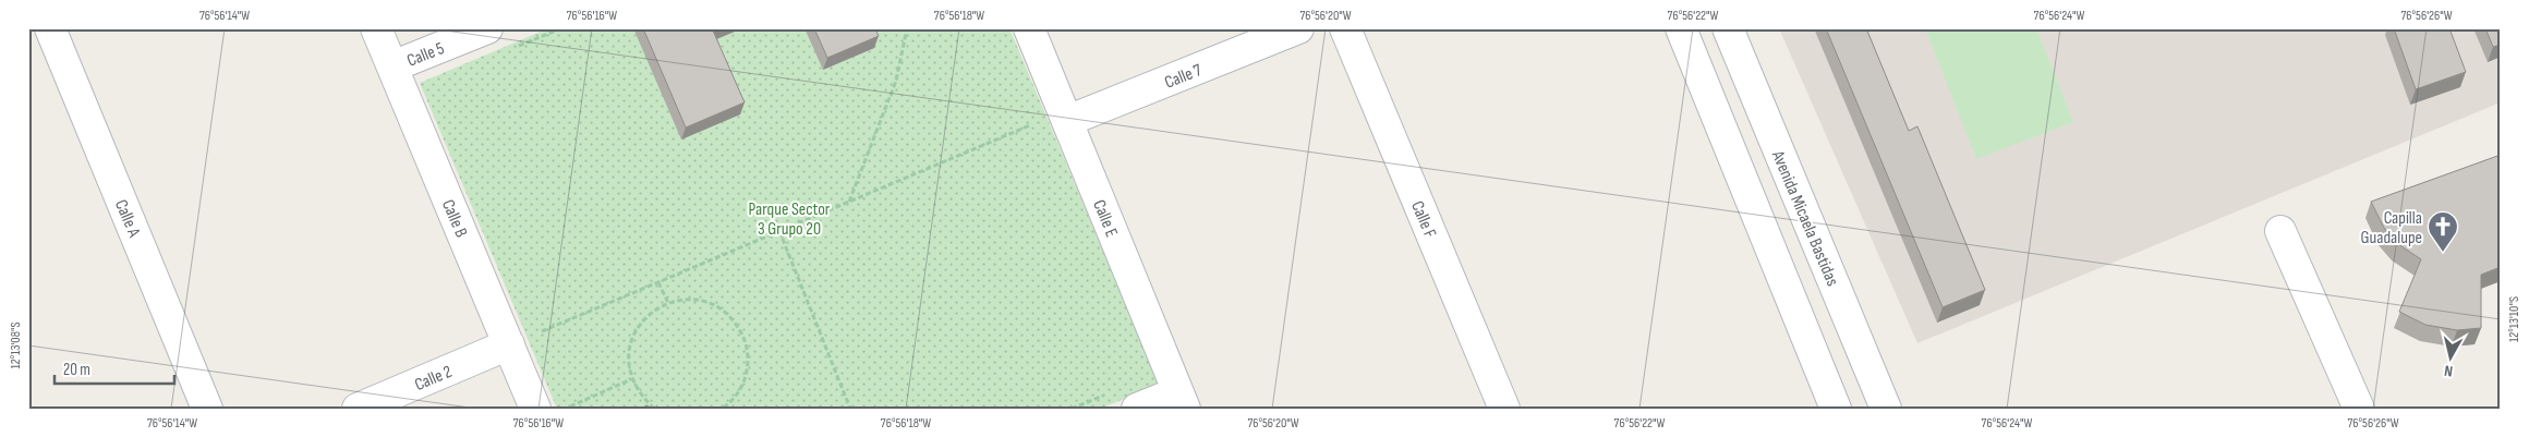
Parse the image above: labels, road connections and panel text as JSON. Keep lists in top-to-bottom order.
{
  "streets": {
    "street": [
      "Calle 5",
      "Calle 7",
      "Calle A",
      "Calle B",
      "Calle E",
      "Avenida Micaela Bastidas",
      "Calle F",
      "Calle 2"
    ]
  },
  "crossings": [
    ["Calle 5", "Calle B"],
    ["Calle 7", "Calle E"],
    ["Calle B", "Calle 2"]
  ],
  "parks": ["Parque Sector 3 Grupo 20"],
  "places": {
    "church": ["Capilla Guadalupe"]
  },
  "scale_bar": "20 m",
  "north": "bottom",
  "coordinates": [
    "76°56'14\"W",
    "76°56'16\"W",
    "76°56'18\"W",
    "76°56'20\"W",
    "76°56'22\"W",
    "76°56'24\"W",
    "76°56'26\"W",
    "12°13'10\"S",
    "12°13'08\"S"
  ]
}
